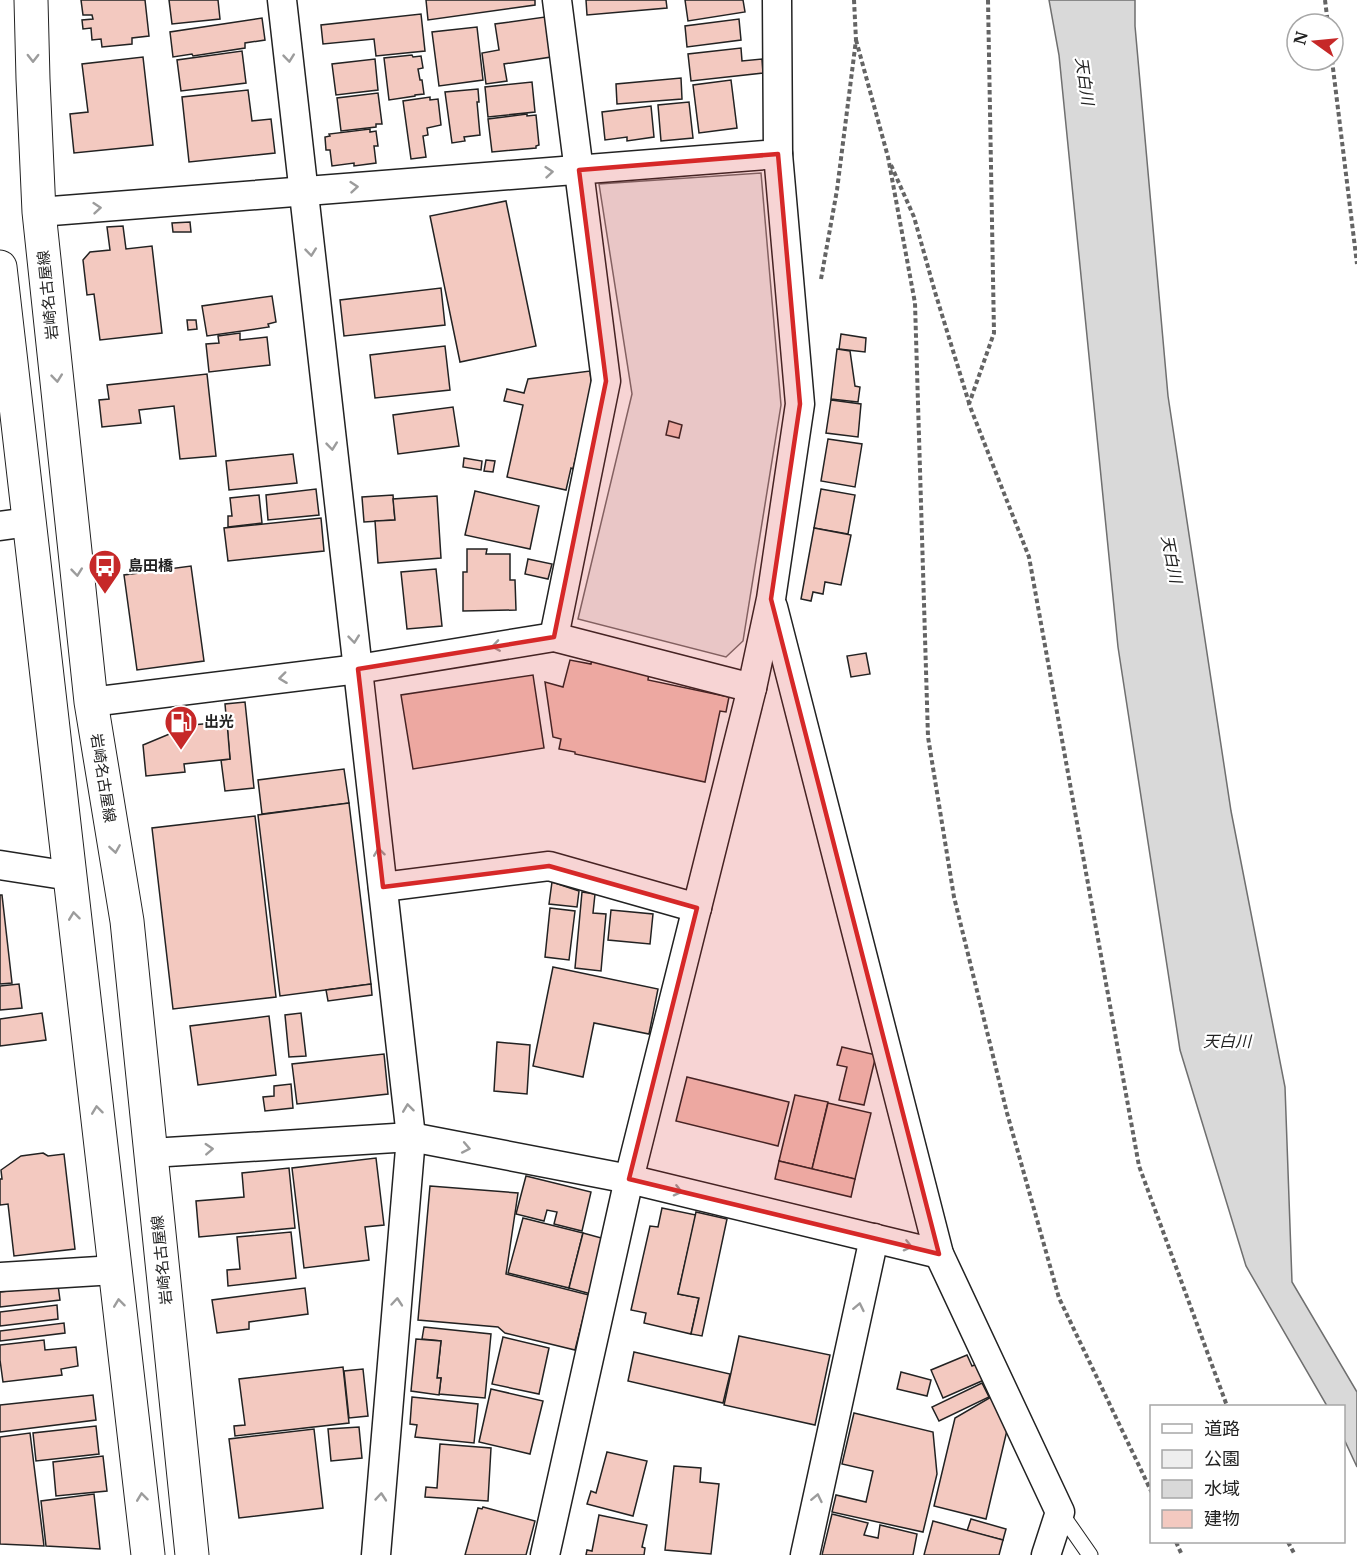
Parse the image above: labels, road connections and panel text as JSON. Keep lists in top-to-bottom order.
{
  "streets": {
    "main road": ["岩崎名古屋線"]
  },
  "water": ["天白川"],
  "places": {
    "bus stop": ["島田橋"],
    "fuel station": ["出光"]
  },
  "legend": [
    "道路",
    "公園",
    "水域",
    "建物"
  ],
  "north": "left"
}
